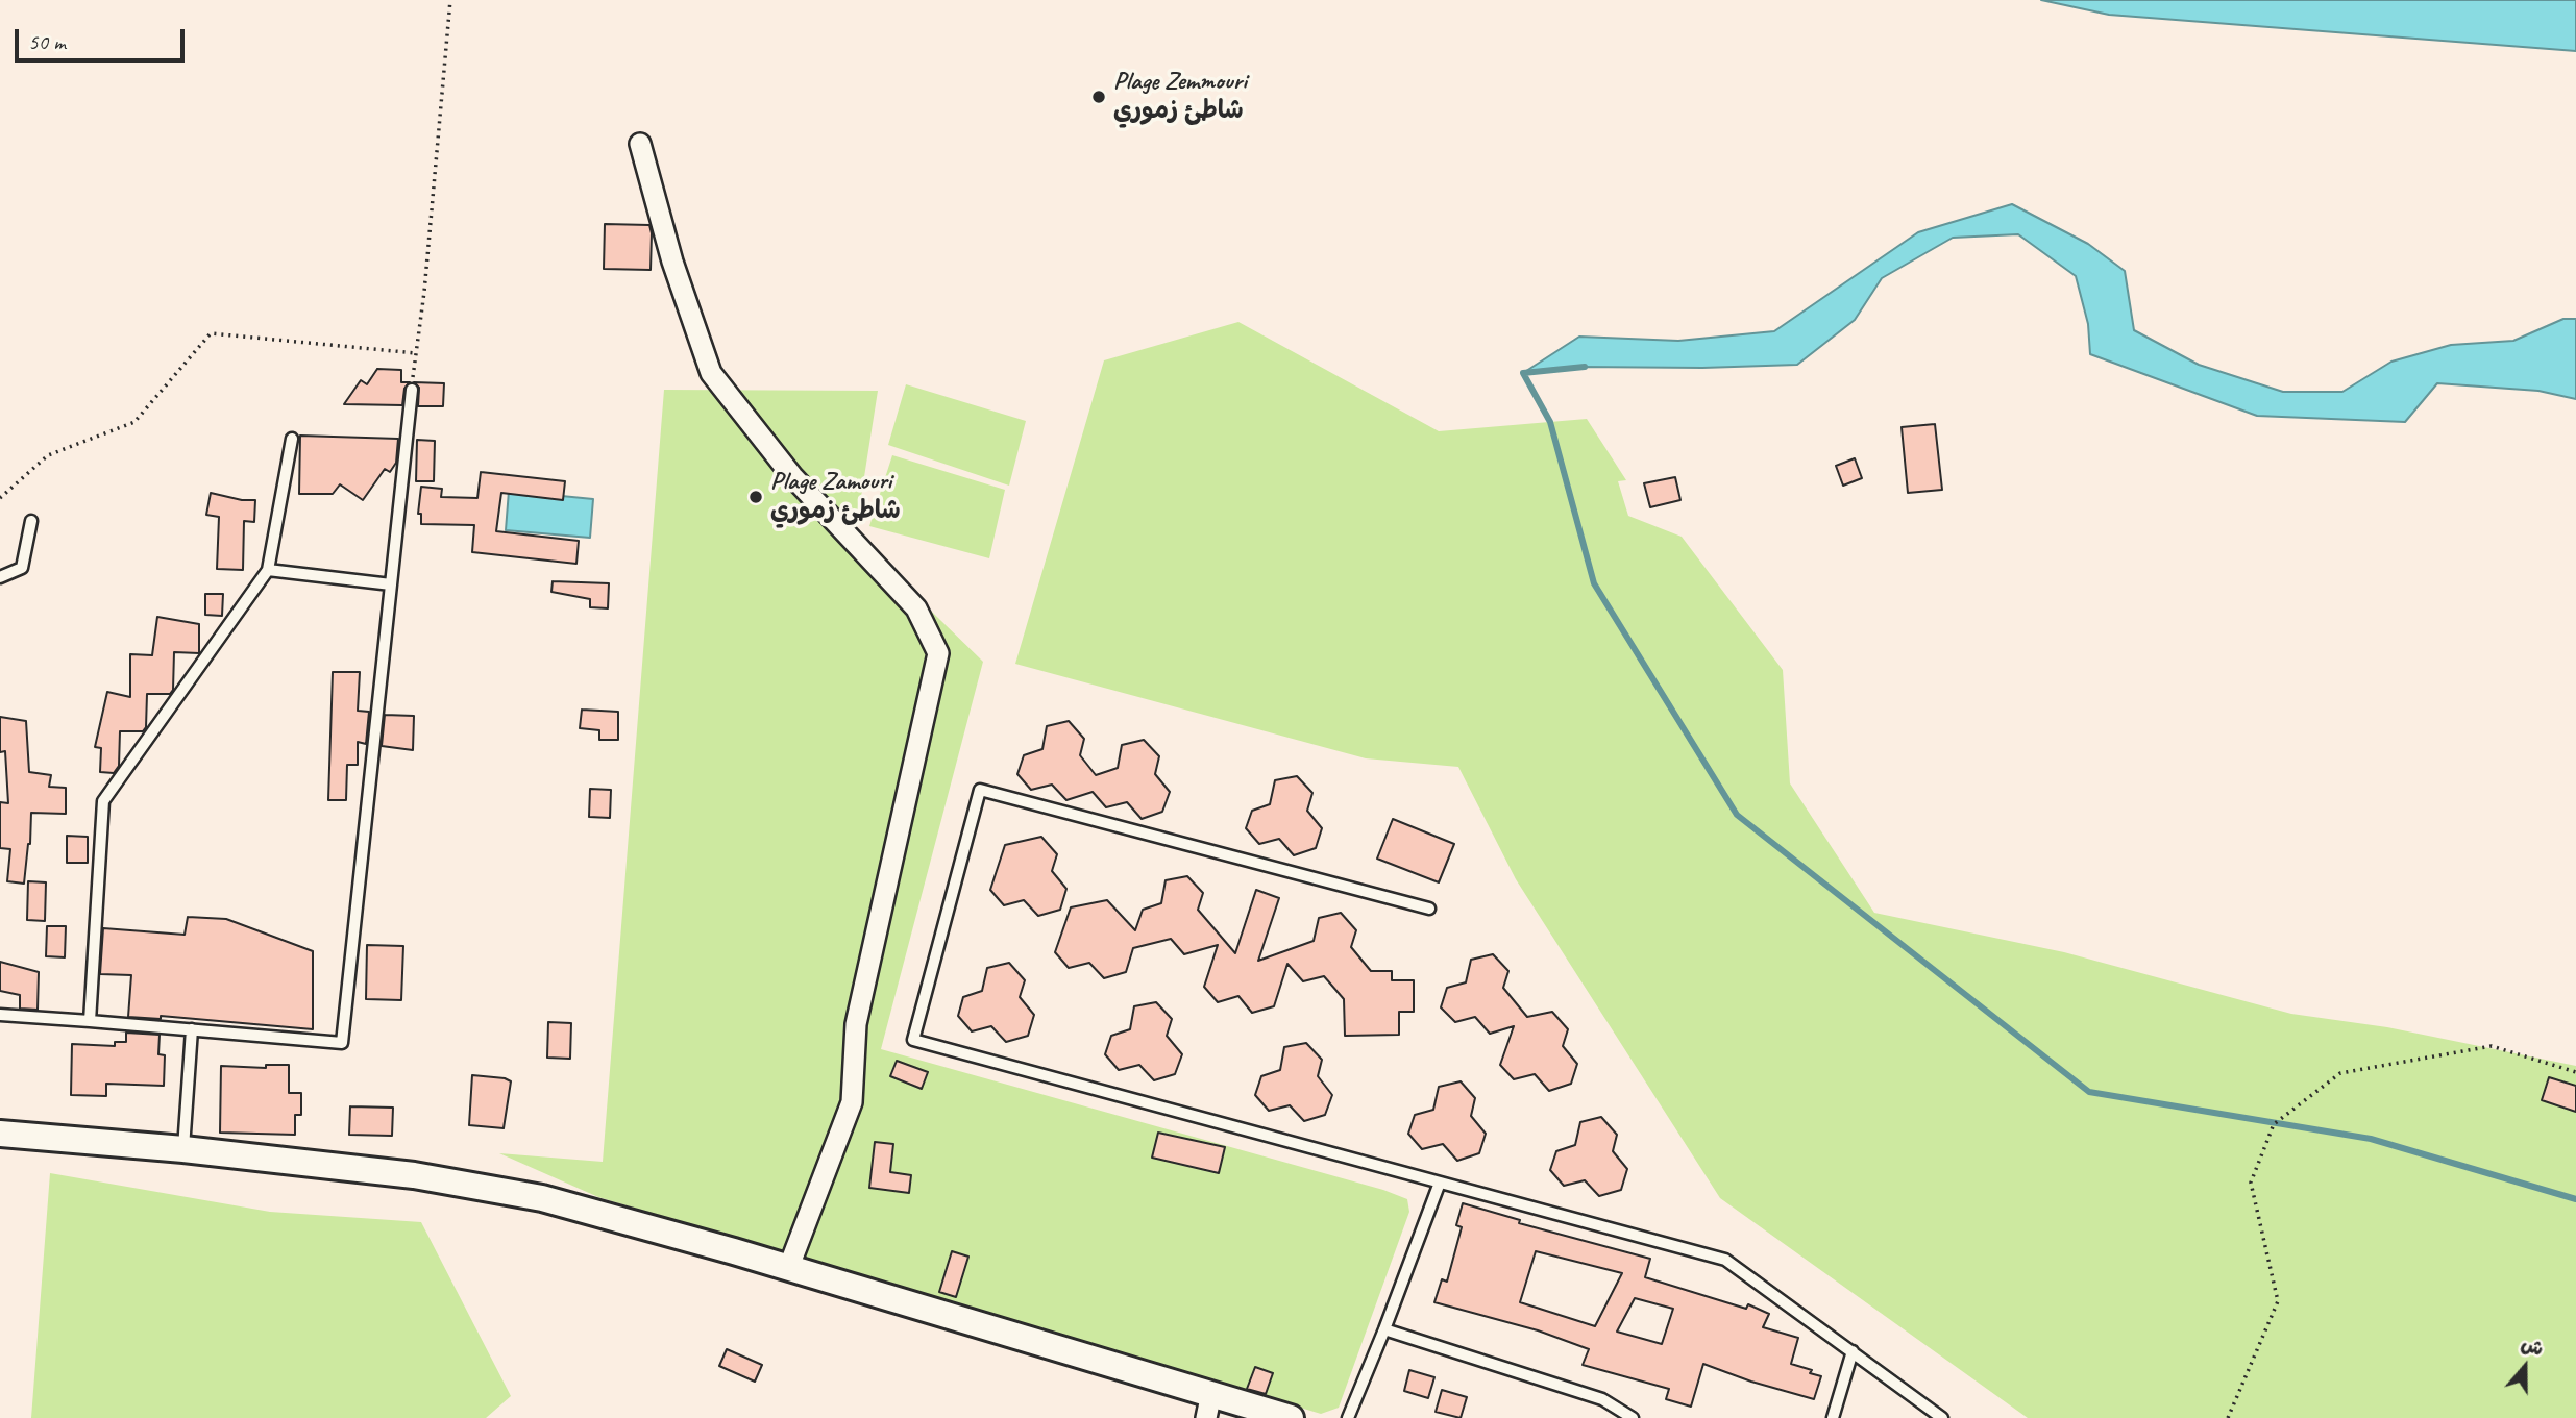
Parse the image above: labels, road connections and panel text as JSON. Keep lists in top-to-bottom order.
{
  "places": ["Plage Zemmouri شاطئ زموري", "Plage Zamouri شاطئ زموري"],
  "scale_bar": "50 m",
  "north": "top"
}
